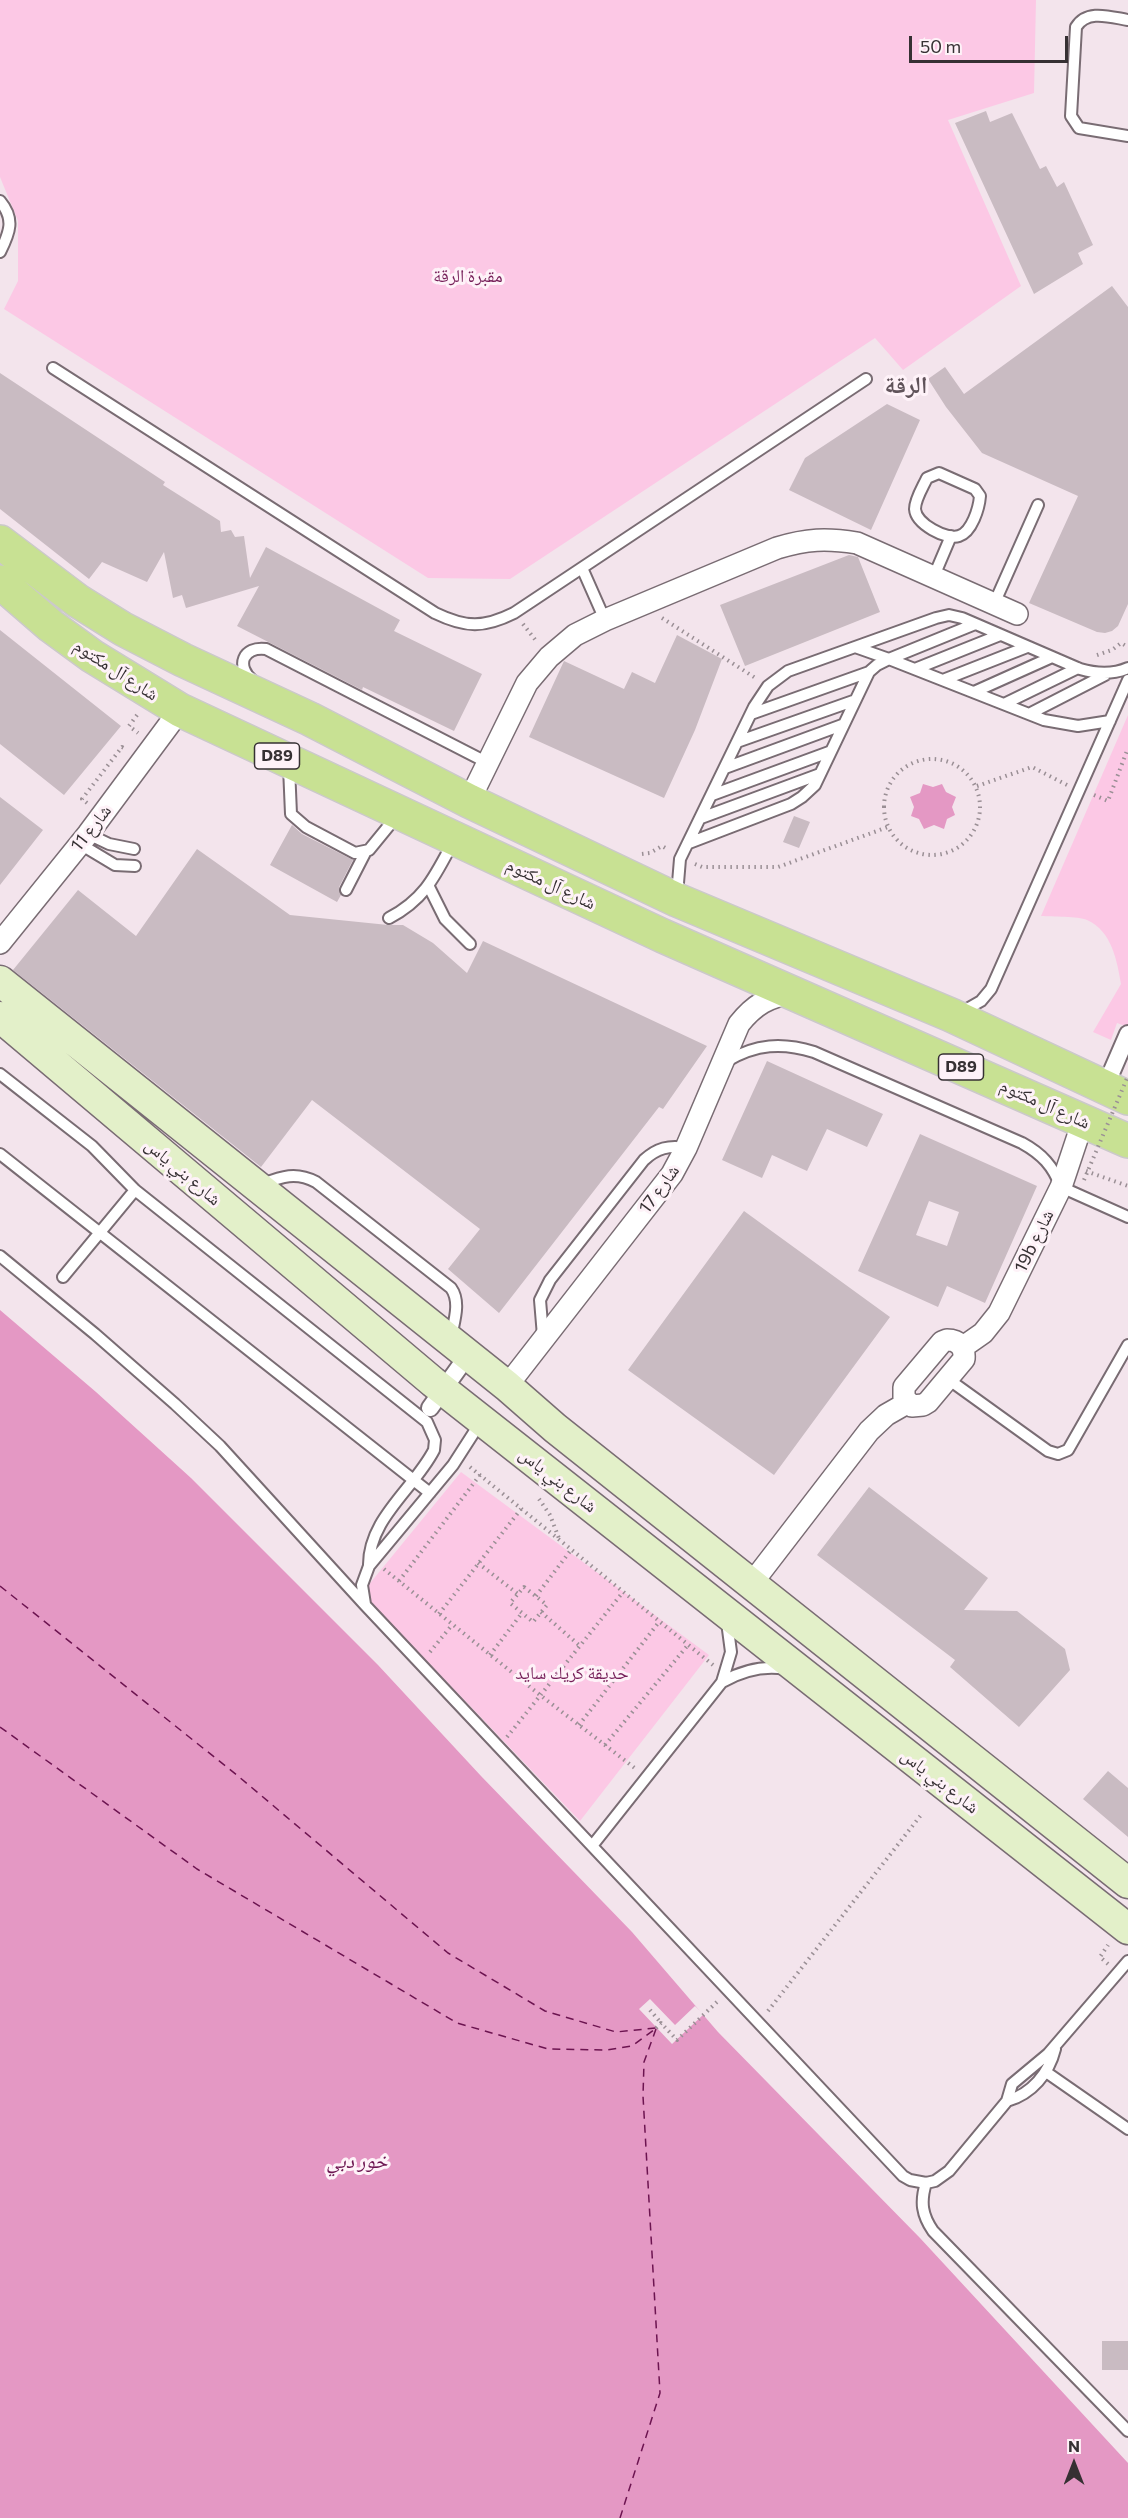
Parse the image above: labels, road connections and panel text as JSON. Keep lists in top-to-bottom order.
{
  "streets": {
    "main road": ["شارع آل مكتوم", "D89", "شارع بني ياس"],
    "street": ["شارع 11", "شارع 17", "19b شارع"]
  },
  "crossings": [
    ["شارع آل مكتوم", "شارع 11"],
    ["شارع آل مكتوم", "شارع 17"],
    ["شارع آل مكتوم", "19b شارع"],
    ["شارع بني ياس", "شارع 17"]
  ],
  "districts": ["الرقة"],
  "water": ["خور دبي"],
  "parks": ["مقبرة الرقة", "حديقة كريك سايد"],
  "scale_bar": "50 m",
  "north": "top"
}
